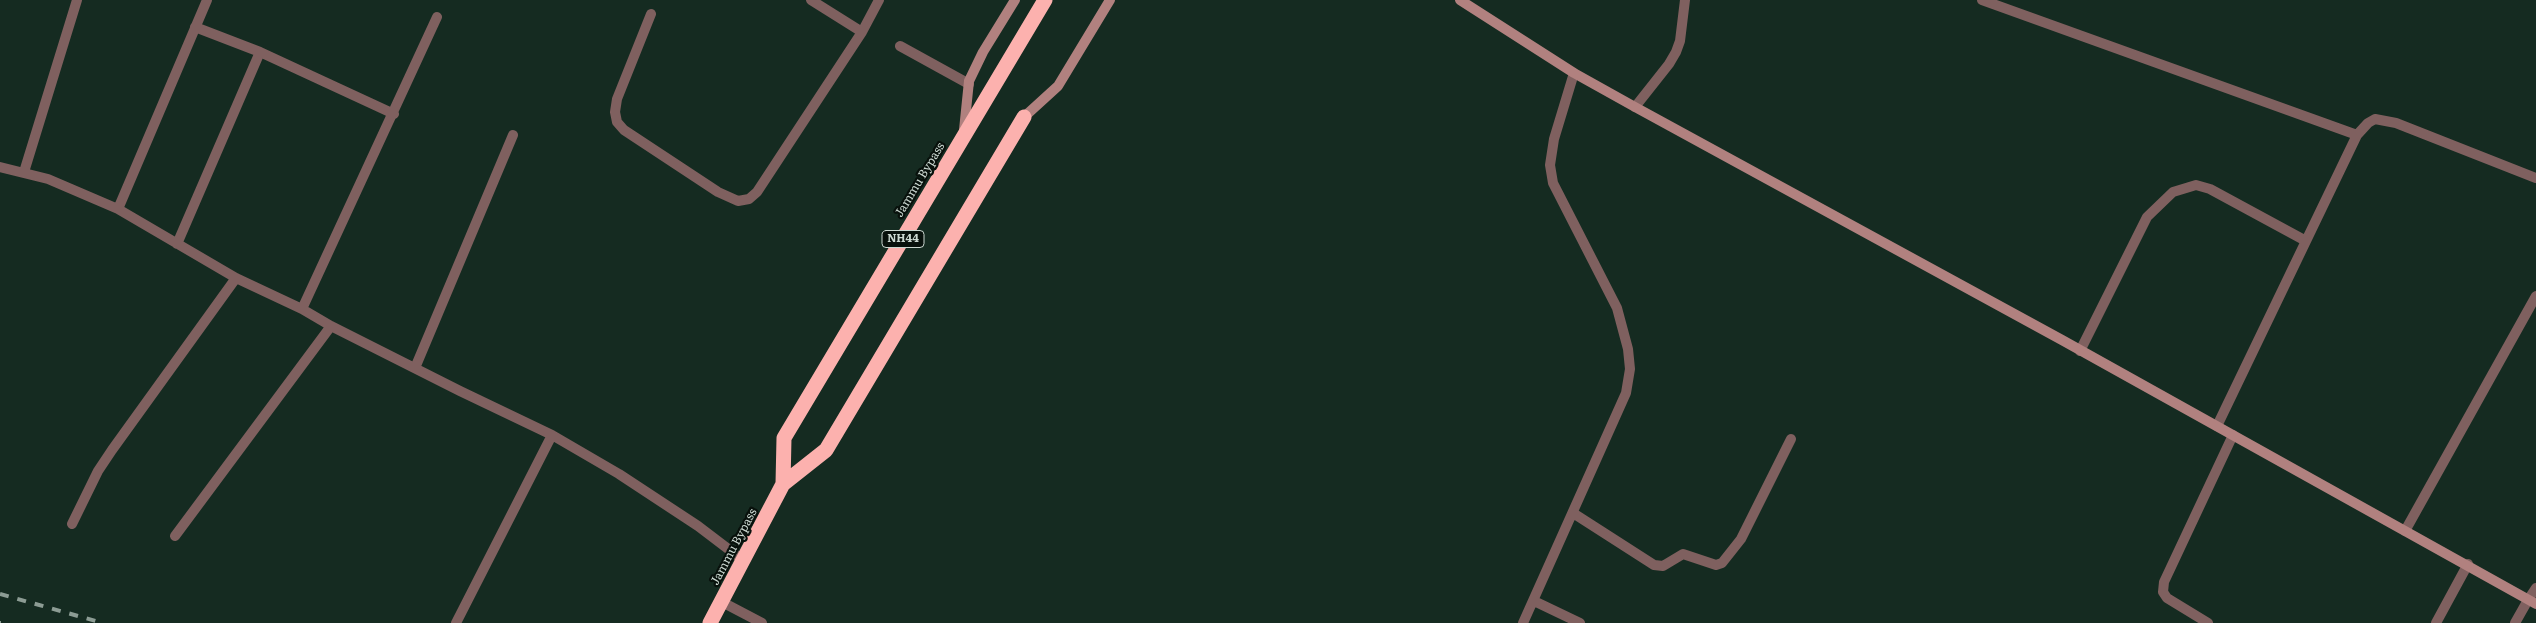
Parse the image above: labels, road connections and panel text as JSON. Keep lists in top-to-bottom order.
{
  "streets": {
    "highway": ["Jammu Bypass", "NH44"]
  }
}
